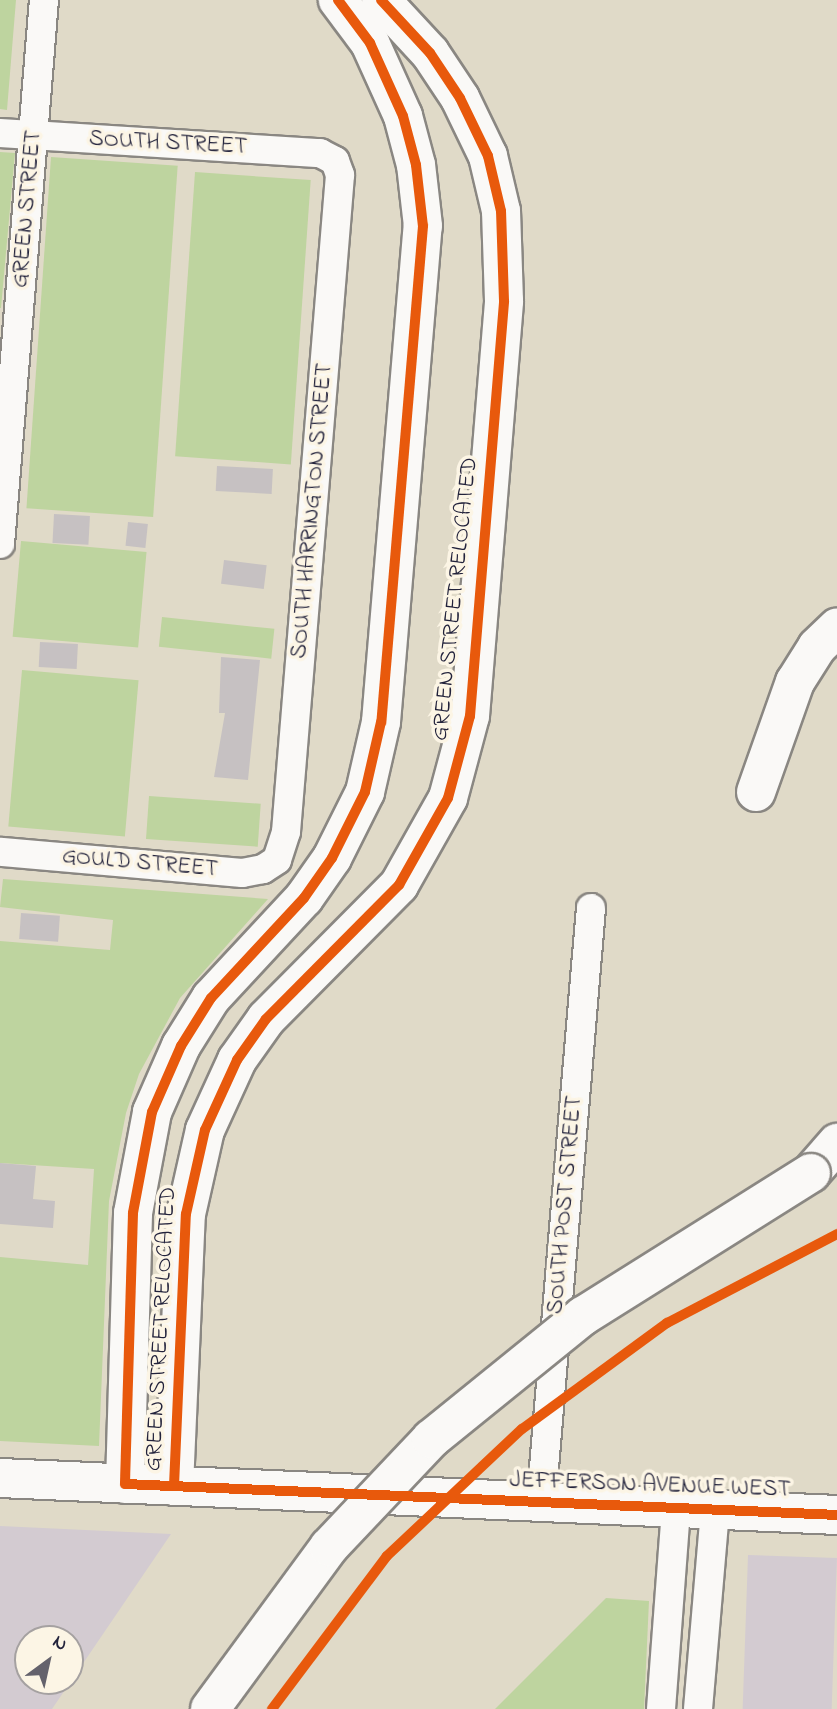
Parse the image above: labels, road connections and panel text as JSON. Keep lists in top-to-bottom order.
{
  "streets": {
    "main road": ["GREEN STREET RELOCATED", "JEFFERSON AVENUE WEST"],
    "street": [
      "SOUTH STREET",
      "GREEN STREET",
      "SOUTH HARRINGTON STREET",
      "GOULD STREET",
      "SOUTH POST STREET"
    ]
  },
  "crossings": [
    ["SOUTH STREET", "GREEN STREET"],
    ["SOUTH STREET", "SOUTH HARRINGTON STREET"],
    ["SOUTH HARRINGTON STREET", "GOULD STREET"],
    ["GREEN STREET RELOCATED", "JEFFERSON AVENUE WEST"],
    ["SOUTH POST STREET", "JEFFERSON AVENUE WEST"]
  ],
  "north": "top right"
}
